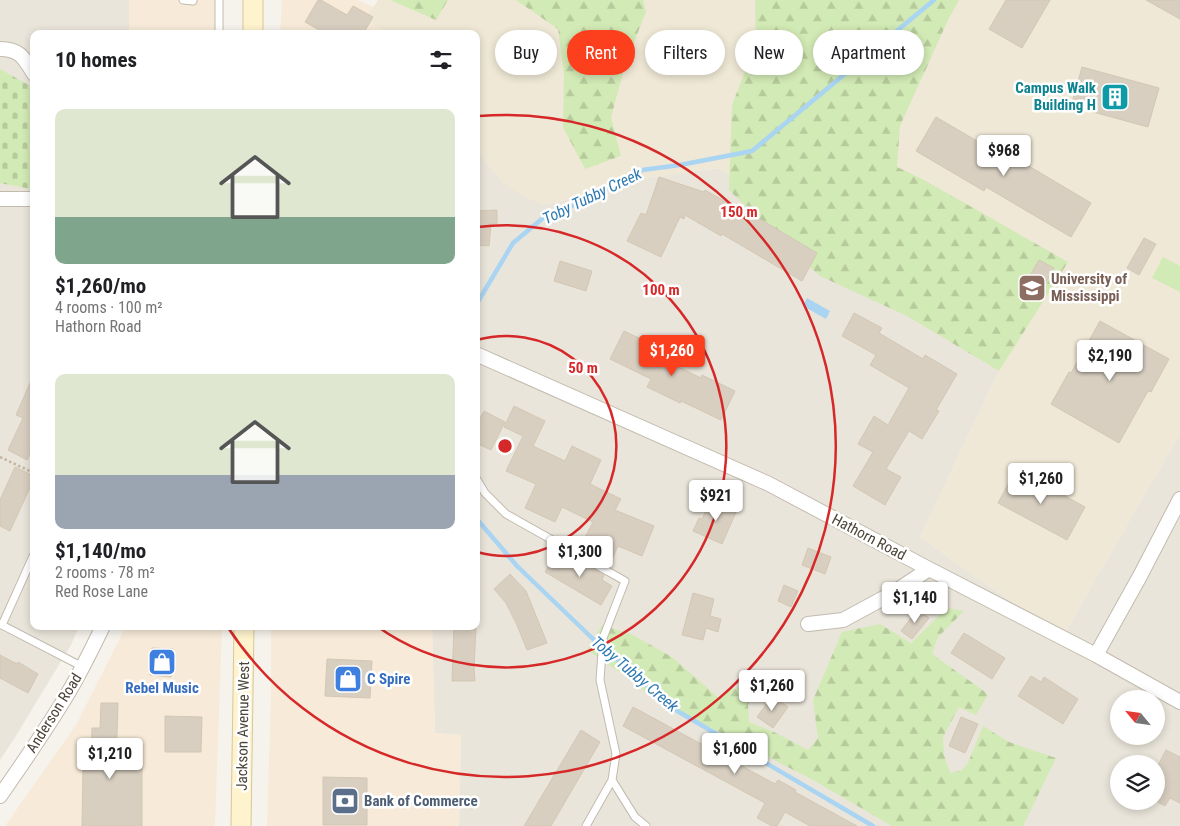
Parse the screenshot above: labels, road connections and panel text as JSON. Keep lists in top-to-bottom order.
{
  "streets": {
    "main road": ["Jackson Avenue West"],
    "street": ["Hathorn Road", "Anderson Road"]
  },
  "water": ["Toby Tubby Creek"],
  "places": {
    "building": ["Campus Walk Building H"],
    "school or university": ["University of Mississippi"],
    "shop": ["Rebel Music", "C Spire"],
    "bank": ["Bank of Commerce"]
  },
  "north": "top left",
  "page": {
    "chip": [
      "Buy",
      "Rent",
      "Filters",
      "New",
      "Apartment"
    ],
    "heading": "10 homes",
    "list": [
      {
        "name": "$1,260/mo",
        "note": "4 rooms · 100 m² · Hathorn Road"
      },
      {
        "name": "$1,140/mo",
        "note": "2 rooms · 78 m² · Red Rose Lane"
      }
    ],
    "price": [
      "$968",
      "$1,260",
      "$2,190",
      "$1,260",
      "$921",
      "$1,300",
      "$1,140",
      "$1,260",
      "$1,600",
      "$1,210"
    ]
  },
  "rings": ["150 m", "100 m", "50 m"]
}
